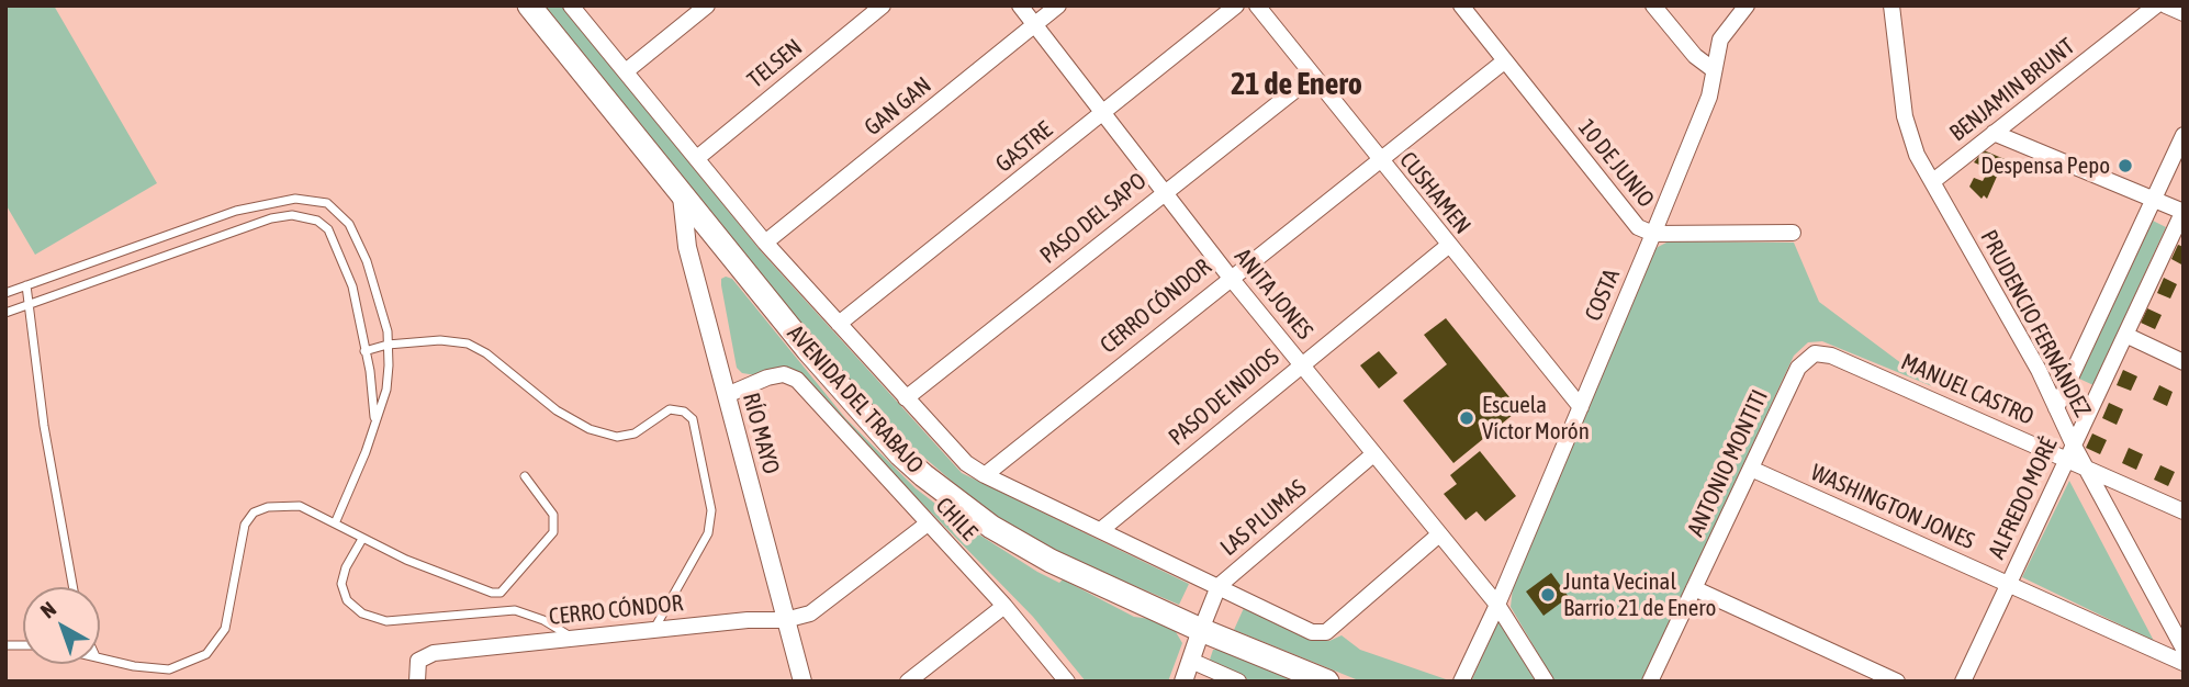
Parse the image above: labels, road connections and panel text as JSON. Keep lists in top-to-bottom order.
{
  "streets": {
    "main road": ["AVENIDA DEL TRABAJO"],
    "street": [
      "TELSEN",
      "BENJAMIN BRUNT",
      "GAN GAN",
      "GASTRE",
      "10 DE JUNIO",
      "CUSHAMEN",
      "PASO DEL SAPO",
      "ANITA JONES",
      "COSTA",
      "CERRO CÓNDOR",
      "PRUDENCIO FERNÁNDEZ",
      "MANUEL CASTRO",
      "PASO DE INDIOS",
      "RÍO MAYO",
      "ANTONIO MONTITI",
      "ALFREDO MORÉ",
      "WASHINGTON JONES",
      "LAS PLUMAS",
      "CHILE"
    ]
  },
  "crossings": [
    ["TELSEN", "AVENIDA DEL TRABAJO"],
    ["BENJAMIN BRUNT", "PRUDENCIO FERNÁNDEZ"],
    ["GAN GAN", "ANITA JONES"],
    ["GAN GAN", "AVENIDA DEL TRABAJO"],
    ["GASTRE", "ANITA JONES"],
    ["GASTRE", "AVENIDA DEL TRABAJO"],
    ["10 DE JUNIO", "COSTA"],
    ["10 DE JUNIO", "CERRO CÓNDOR"],
    ["CUSHAMEN", "PASO DEL SAPO"],
    ["CUSHAMEN", "COSTA"],
    ["CUSHAMEN", "CERRO CÓNDOR"],
    ["CUSHAMEN", "PASO DE INDIOS"],
    ["PASO DEL SAPO", "ANITA JONES"],
    ["PASO DEL SAPO", "AVENIDA DEL TRABAJO"],
    ["ANITA JONES", "COSTA"],
    ["ANITA JONES", "CERRO CÓNDOR"],
    ["ANITA JONES", "PASO DE INDIOS"],
    ["ANITA JONES", "AVENIDA DEL TRABAJO"],
    ["ANITA JONES", "LAS PLUMAS"],
    ["CERRO CÓNDOR", "AVENIDA DEL TRABAJO"],
    ["CERRO CÓNDOR", "RÍO MAYO"],
    ["CERRO CÓNDOR", "CHILE"],
    ["PRUDENCIO FERNÁNDEZ", "MANUEL CASTRO"],
    ["PRUDENCIO FERNÁNDEZ", "ALFREDO MORÉ"],
    ["MANUEL CASTRO", "ANTONIO MONTITI"],
    ["MANUEL CASTRO", "ALFREDO MORÉ"],
    ["PASO DE INDIOS", "AVENIDA DEL TRABAJO"],
    ["AVENIDA DEL TRABAJO", "RÍO MAYO"],
    ["AVENIDA DEL TRABAJO", "LAS PLUMAS"],
    ["RÍO MAYO", "CHILE"],
    ["ANTONIO MONTITI", "WASHINGTON JONES"],
    ["ALFREDO MORÉ", "WASHINGTON JONES"]
  ],
  "districts": ["21 de Enero"],
  "places": ["Despensa Pepo", "Escuela Víctor Morón", "Junta Vecinal Barrio 21 de Enero"],
  "north": "top left"
}
